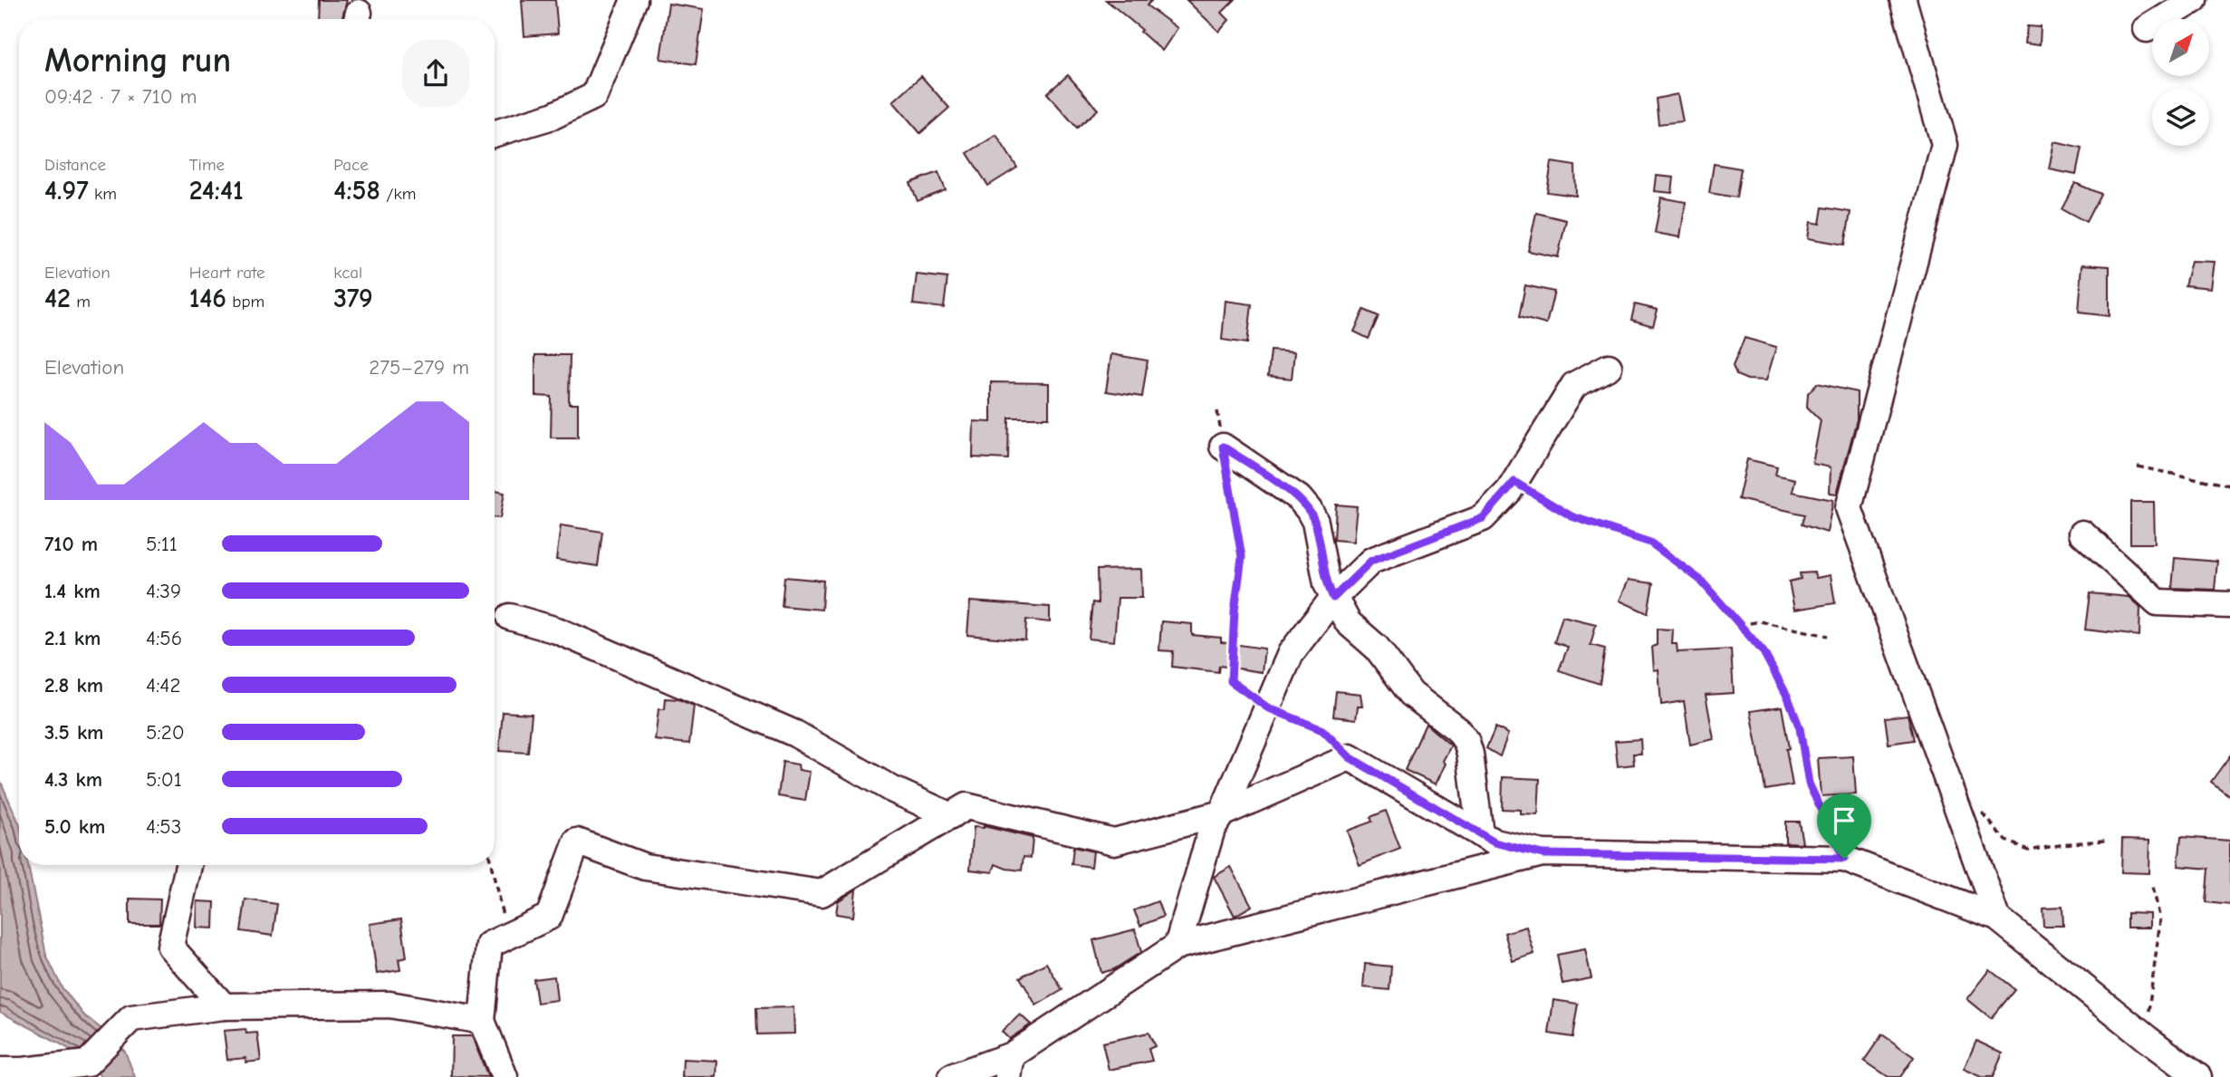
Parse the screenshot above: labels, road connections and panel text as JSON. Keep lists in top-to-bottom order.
{
  "north": "top right",
  "page": {
    "heading": ["Morning run", "09:42 · 7 × 710 m"],
    "stats": [
      ["Distance", "4.97 km"],
      ["Time", "24:41"],
      ["Pace", "4:58 /km"],
      ["Elevation", "42 m"],
      ["Heart rate", "146 bpm"],
      ["kcal", "379"]
    ],
    "chart": ["Elevation", "275–279 m"],
    "list": [
      {
        "name": "710 m",
        "note": "5:11"
      },
      {
        "name": "1.4 km",
        "note": "4:39"
      },
      {
        "name": "2.1 km",
        "note": "4:56"
      },
      {
        "name": "2.8 km",
        "note": "4:42"
      },
      {
        "name": "3.5 km",
        "note": "5:20"
      },
      {
        "name": "4.3 km",
        "note": "5:01"
      },
      {
        "name": "5.0 km",
        "note": "4:53"
      }
    ]
  }
}
